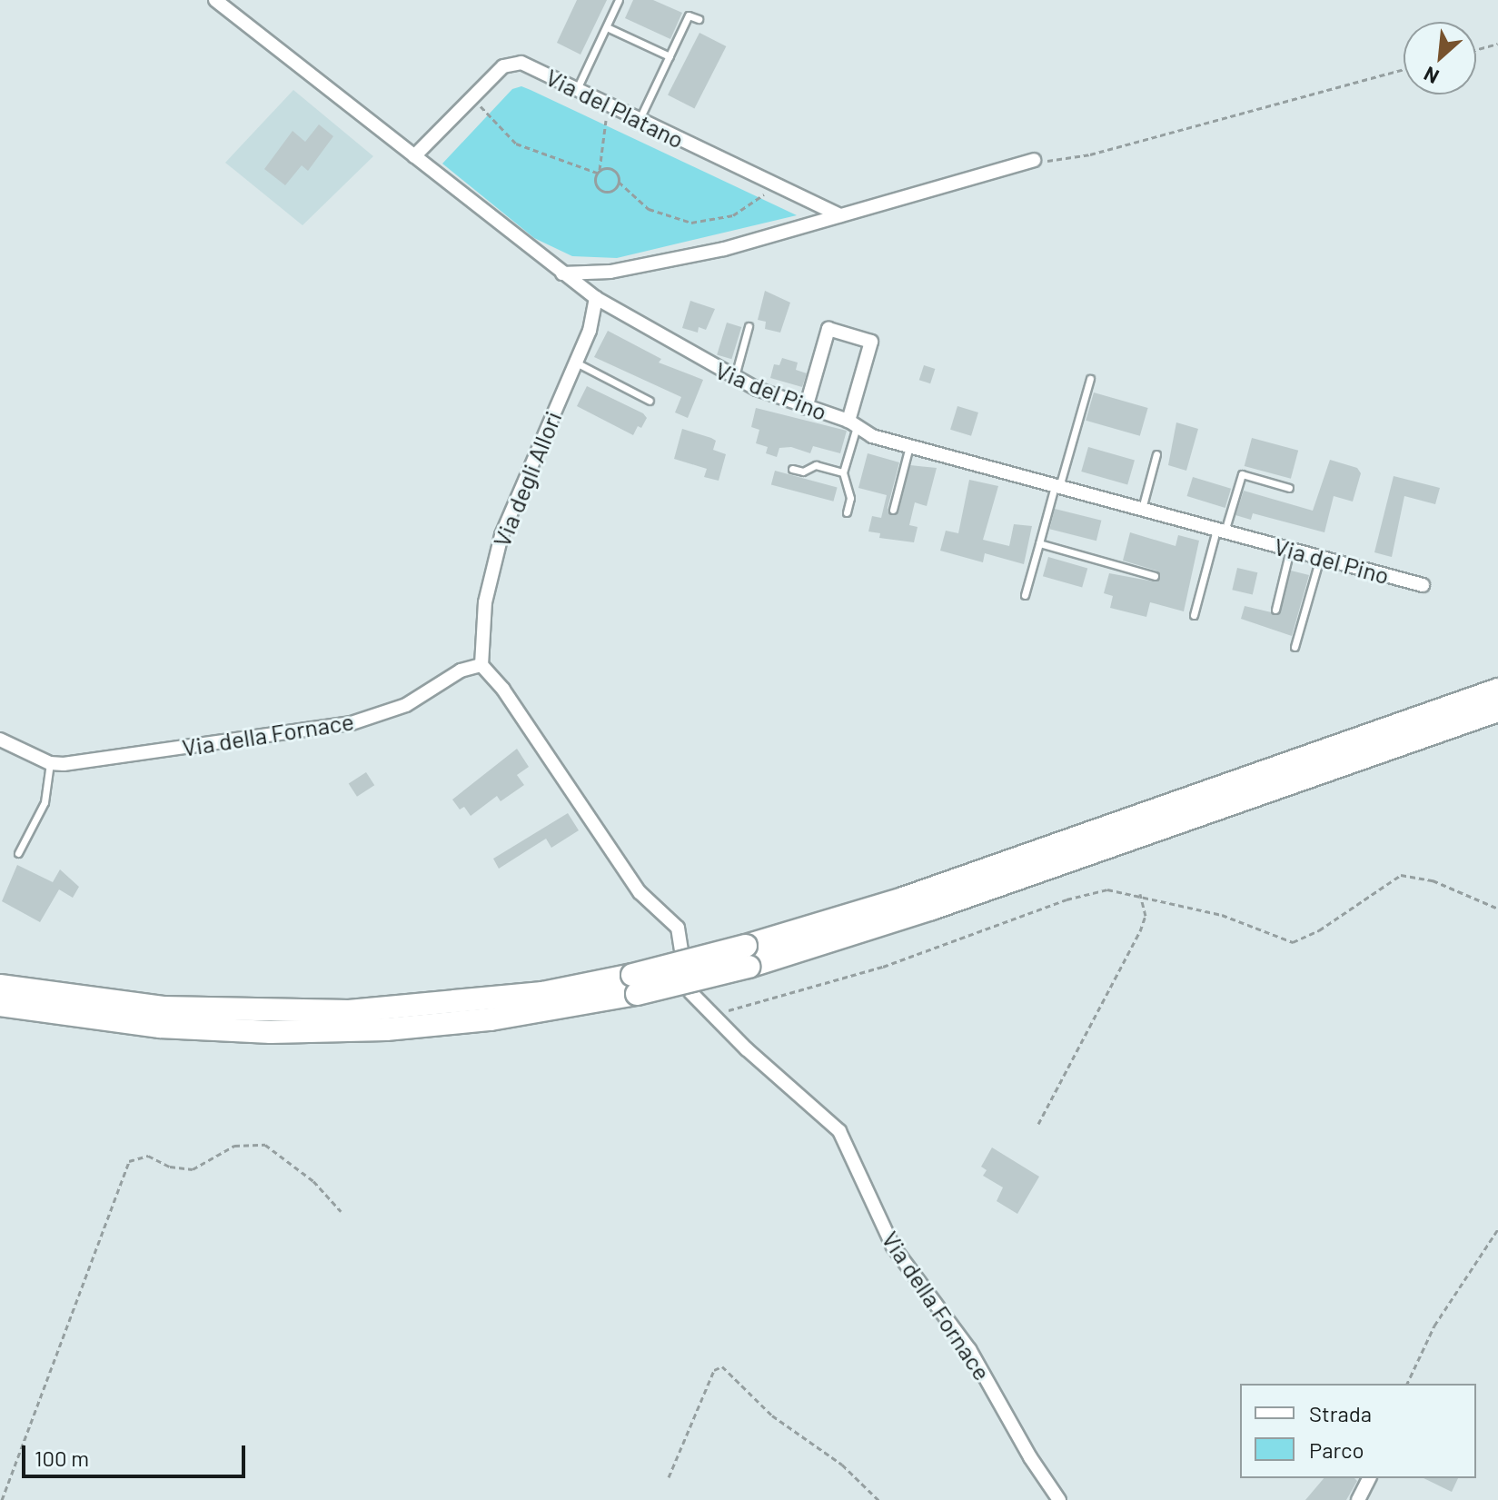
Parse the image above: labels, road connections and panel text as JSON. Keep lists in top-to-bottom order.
{
  "streets": {
    "street": [
      "Via del Platano",
      "Via del Pino",
      "Via degli Allori",
      "Via della Fornace"
    ]
  },
  "crossings": [
    ["Via del Platano", "Via del Pino"],
    ["Via del Pino", "Via degli Allori"],
    ["Via degli Allori", "Via della Fornace"]
  ],
  "legend": ["Strada", "Parco"],
  "scale_bar": "100 m",
  "north": "bottom left"
}
